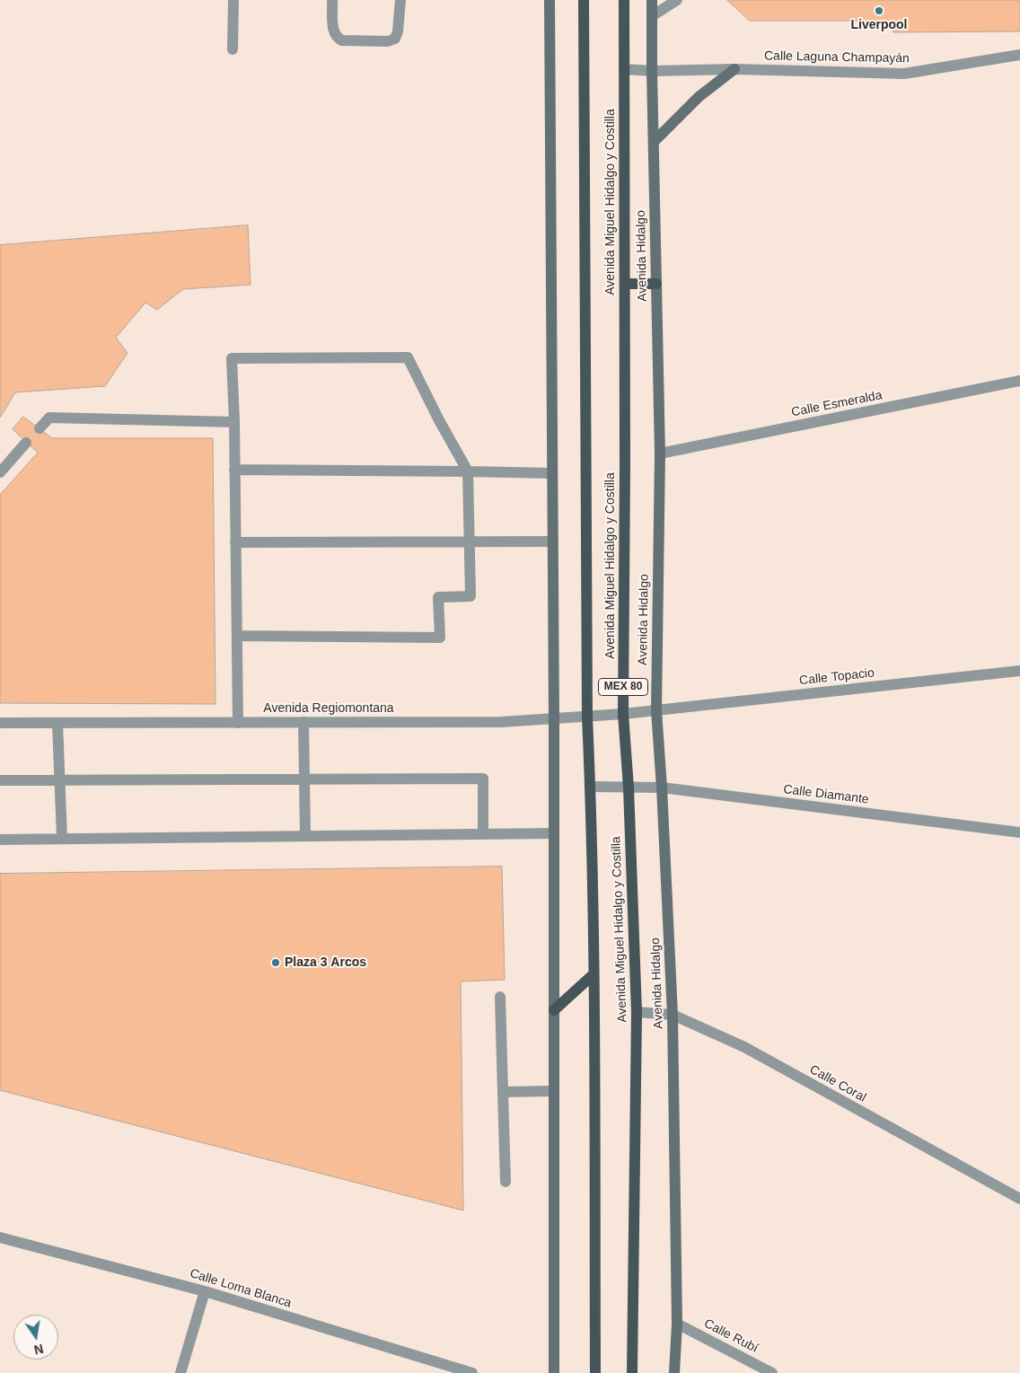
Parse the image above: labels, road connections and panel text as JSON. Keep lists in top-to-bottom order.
{
  "streets": {
    "main road": ["Avenida Miguel Hidalgo y Costilla", "MEX 80"],
    "street": [
      "Calle Laguna Champayán",
      "Avenida Hidalgo",
      "Calle Esmeralda",
      "Calle Topacio",
      "Avenida Regiomontana",
      "Calle Diamante",
      "Calle Coral",
      "Calle Loma Blanca",
      "Calle Rubí"
    ]
  },
  "crossings": [
    ["Calle Laguna Champayán", "Avenida Miguel Hidalgo y Costilla"],
    ["Calle Laguna Champayán", "Avenida Hidalgo"],
    ["Avenida Miguel Hidalgo y Costilla", "Avenida Regiomontana"],
    ["Avenida Miguel Hidalgo y Costilla", "Calle Diamante"],
    ["Avenida Miguel Hidalgo y Costilla", "Calle Coral"],
    ["Avenida Hidalgo", "Calle Esmeralda"],
    ["Avenida Hidalgo", "Calle Topacio"],
    ["Avenida Hidalgo", "Avenida Regiomontana"],
    ["Avenida Hidalgo", "Calle Diamante"],
    ["Avenida Hidalgo", "Calle Coral"],
    ["Avenida Hidalgo", "Calle Rubí"],
    ["Calle Topacio", "Avenida Regiomontana"]
  ],
  "places": ["Liverpool", "Plaza 3 Arcos"],
  "north": "bottom"
}
